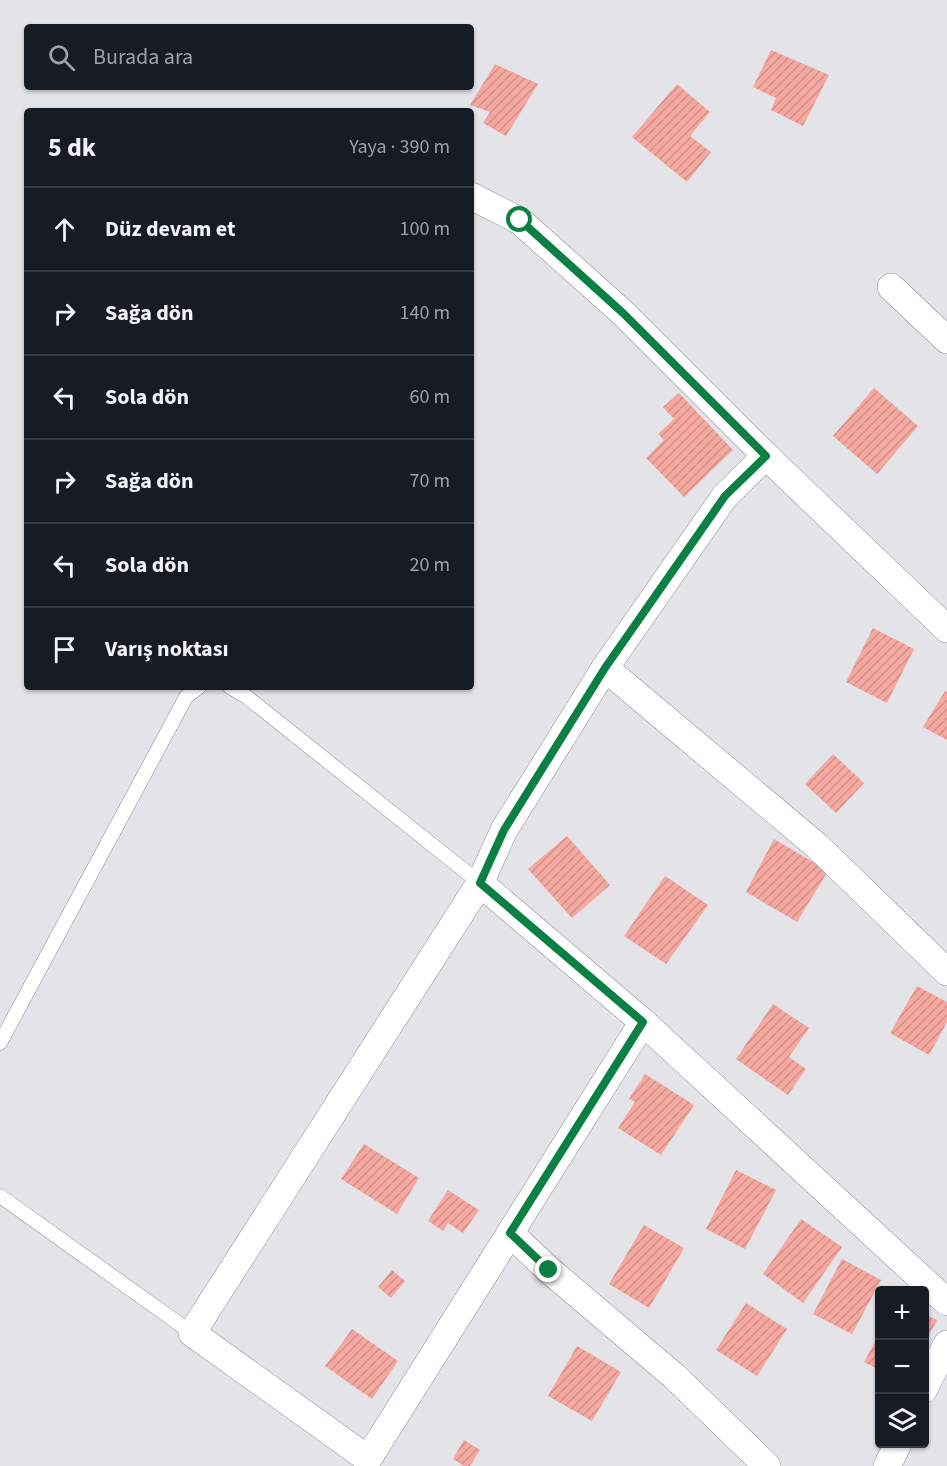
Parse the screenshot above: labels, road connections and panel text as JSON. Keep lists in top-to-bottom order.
{
  "page": {
    "search": "Burada ara",
    "heading": ["5 dk", "Yaya · 390 m"],
    "list": [
      ["Düz devam et", "100 m"],
      ["Sağa dön", "140 m"],
      ["Sola dön", "60 m"],
      ["Sağa dön", "70 m"],
      ["Sola dön", "20 m"],
      "Varış noktası"
    ],
    "map_buttons": ["+", "−"]
  }
}
